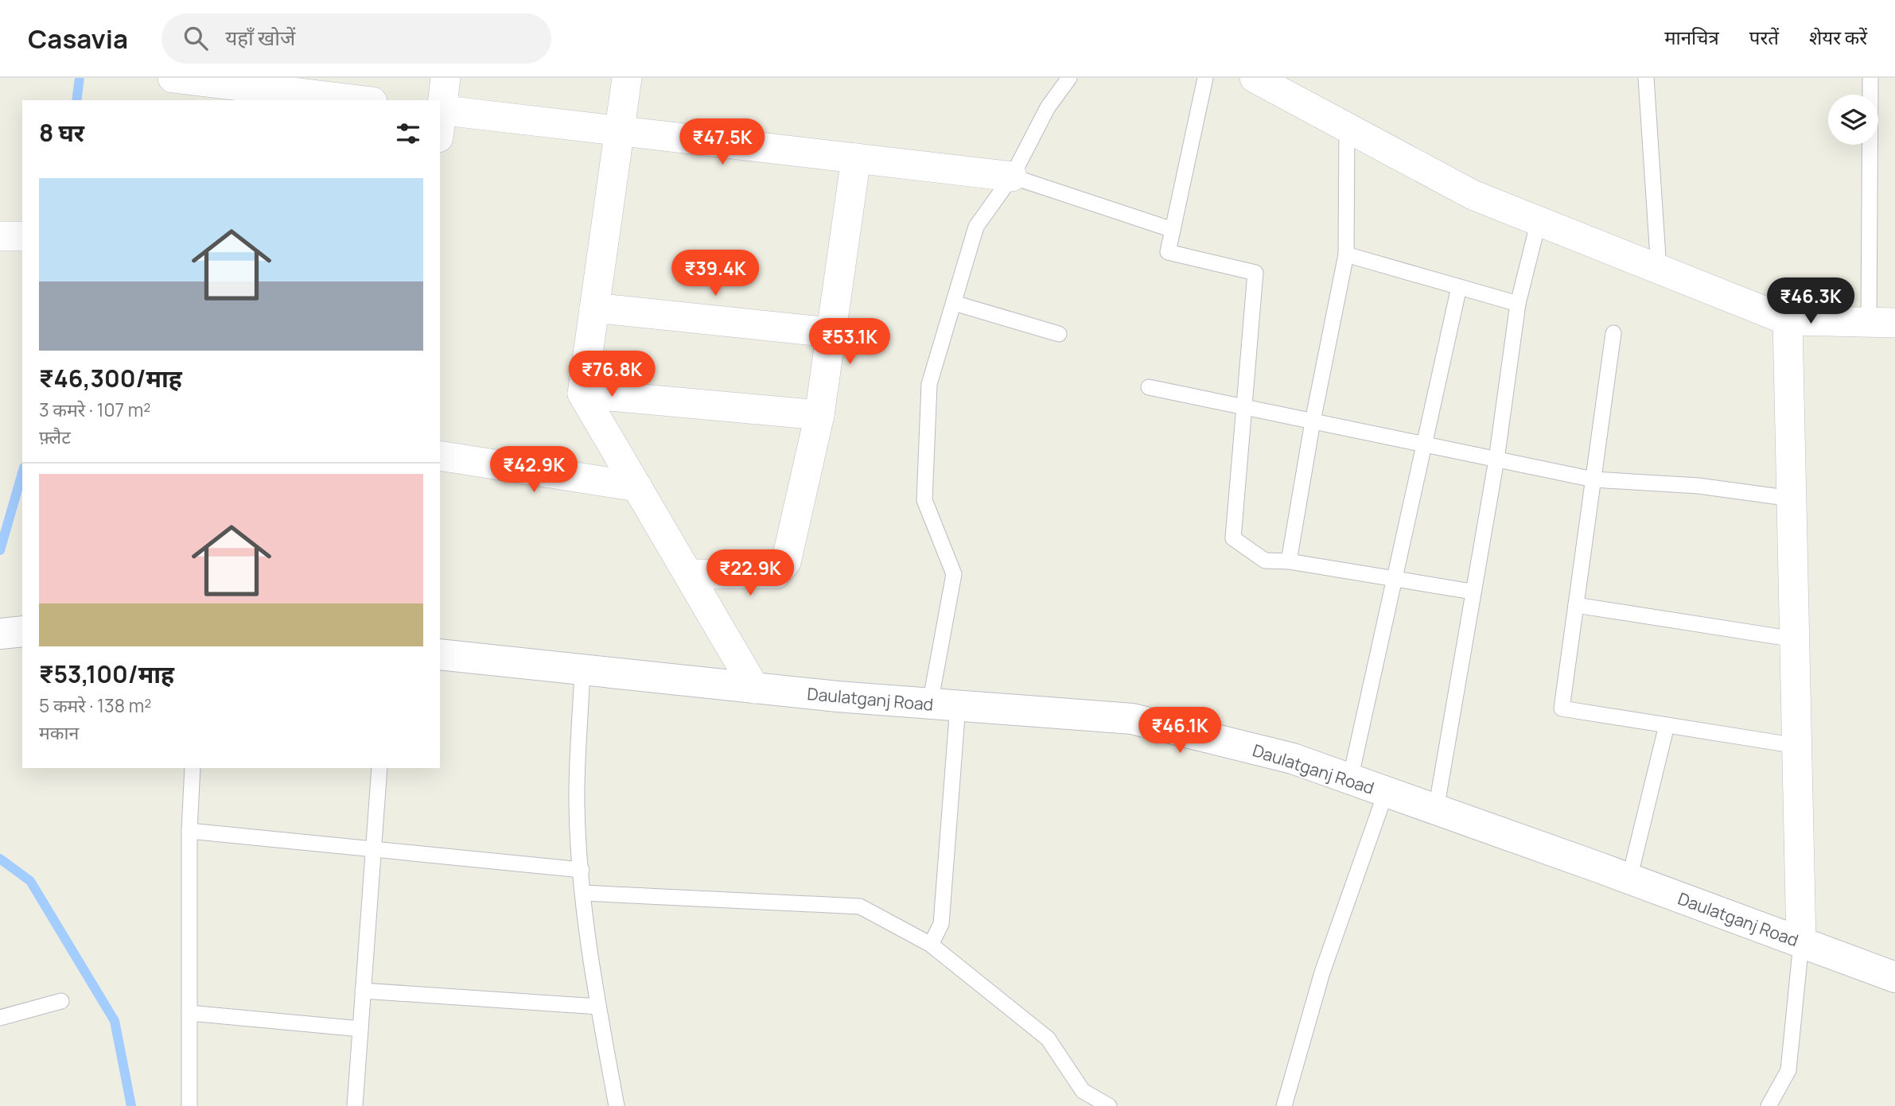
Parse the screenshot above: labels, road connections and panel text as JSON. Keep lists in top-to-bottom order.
{
  "streets": {
    "street": ["Daulatganj Road"]
  },
  "page": {
    "header": "Casavia",
    "search": "यहाँ खोजें",
    "nav": ["मानचित्र", "परतें", "शेयर करें"],
    "heading": "8 घर",
    "price": [
      "₹47.5K",
      "₹39.4K",
      "₹46.3K",
      "₹53.1K",
      "₹76.8K",
      "₹42.9K",
      "₹22.9K",
      "₹46.1K"
    ],
    "list": [
      {
        "name": "₹46,300/माह",
        "note": "3 कमरे · 107 m² · फ़्लैट"
      },
      {
        "name": "₹53,100/माह",
        "note": "5 कमरे · 138 m² · मकान"
      }
    ]
  }
}
